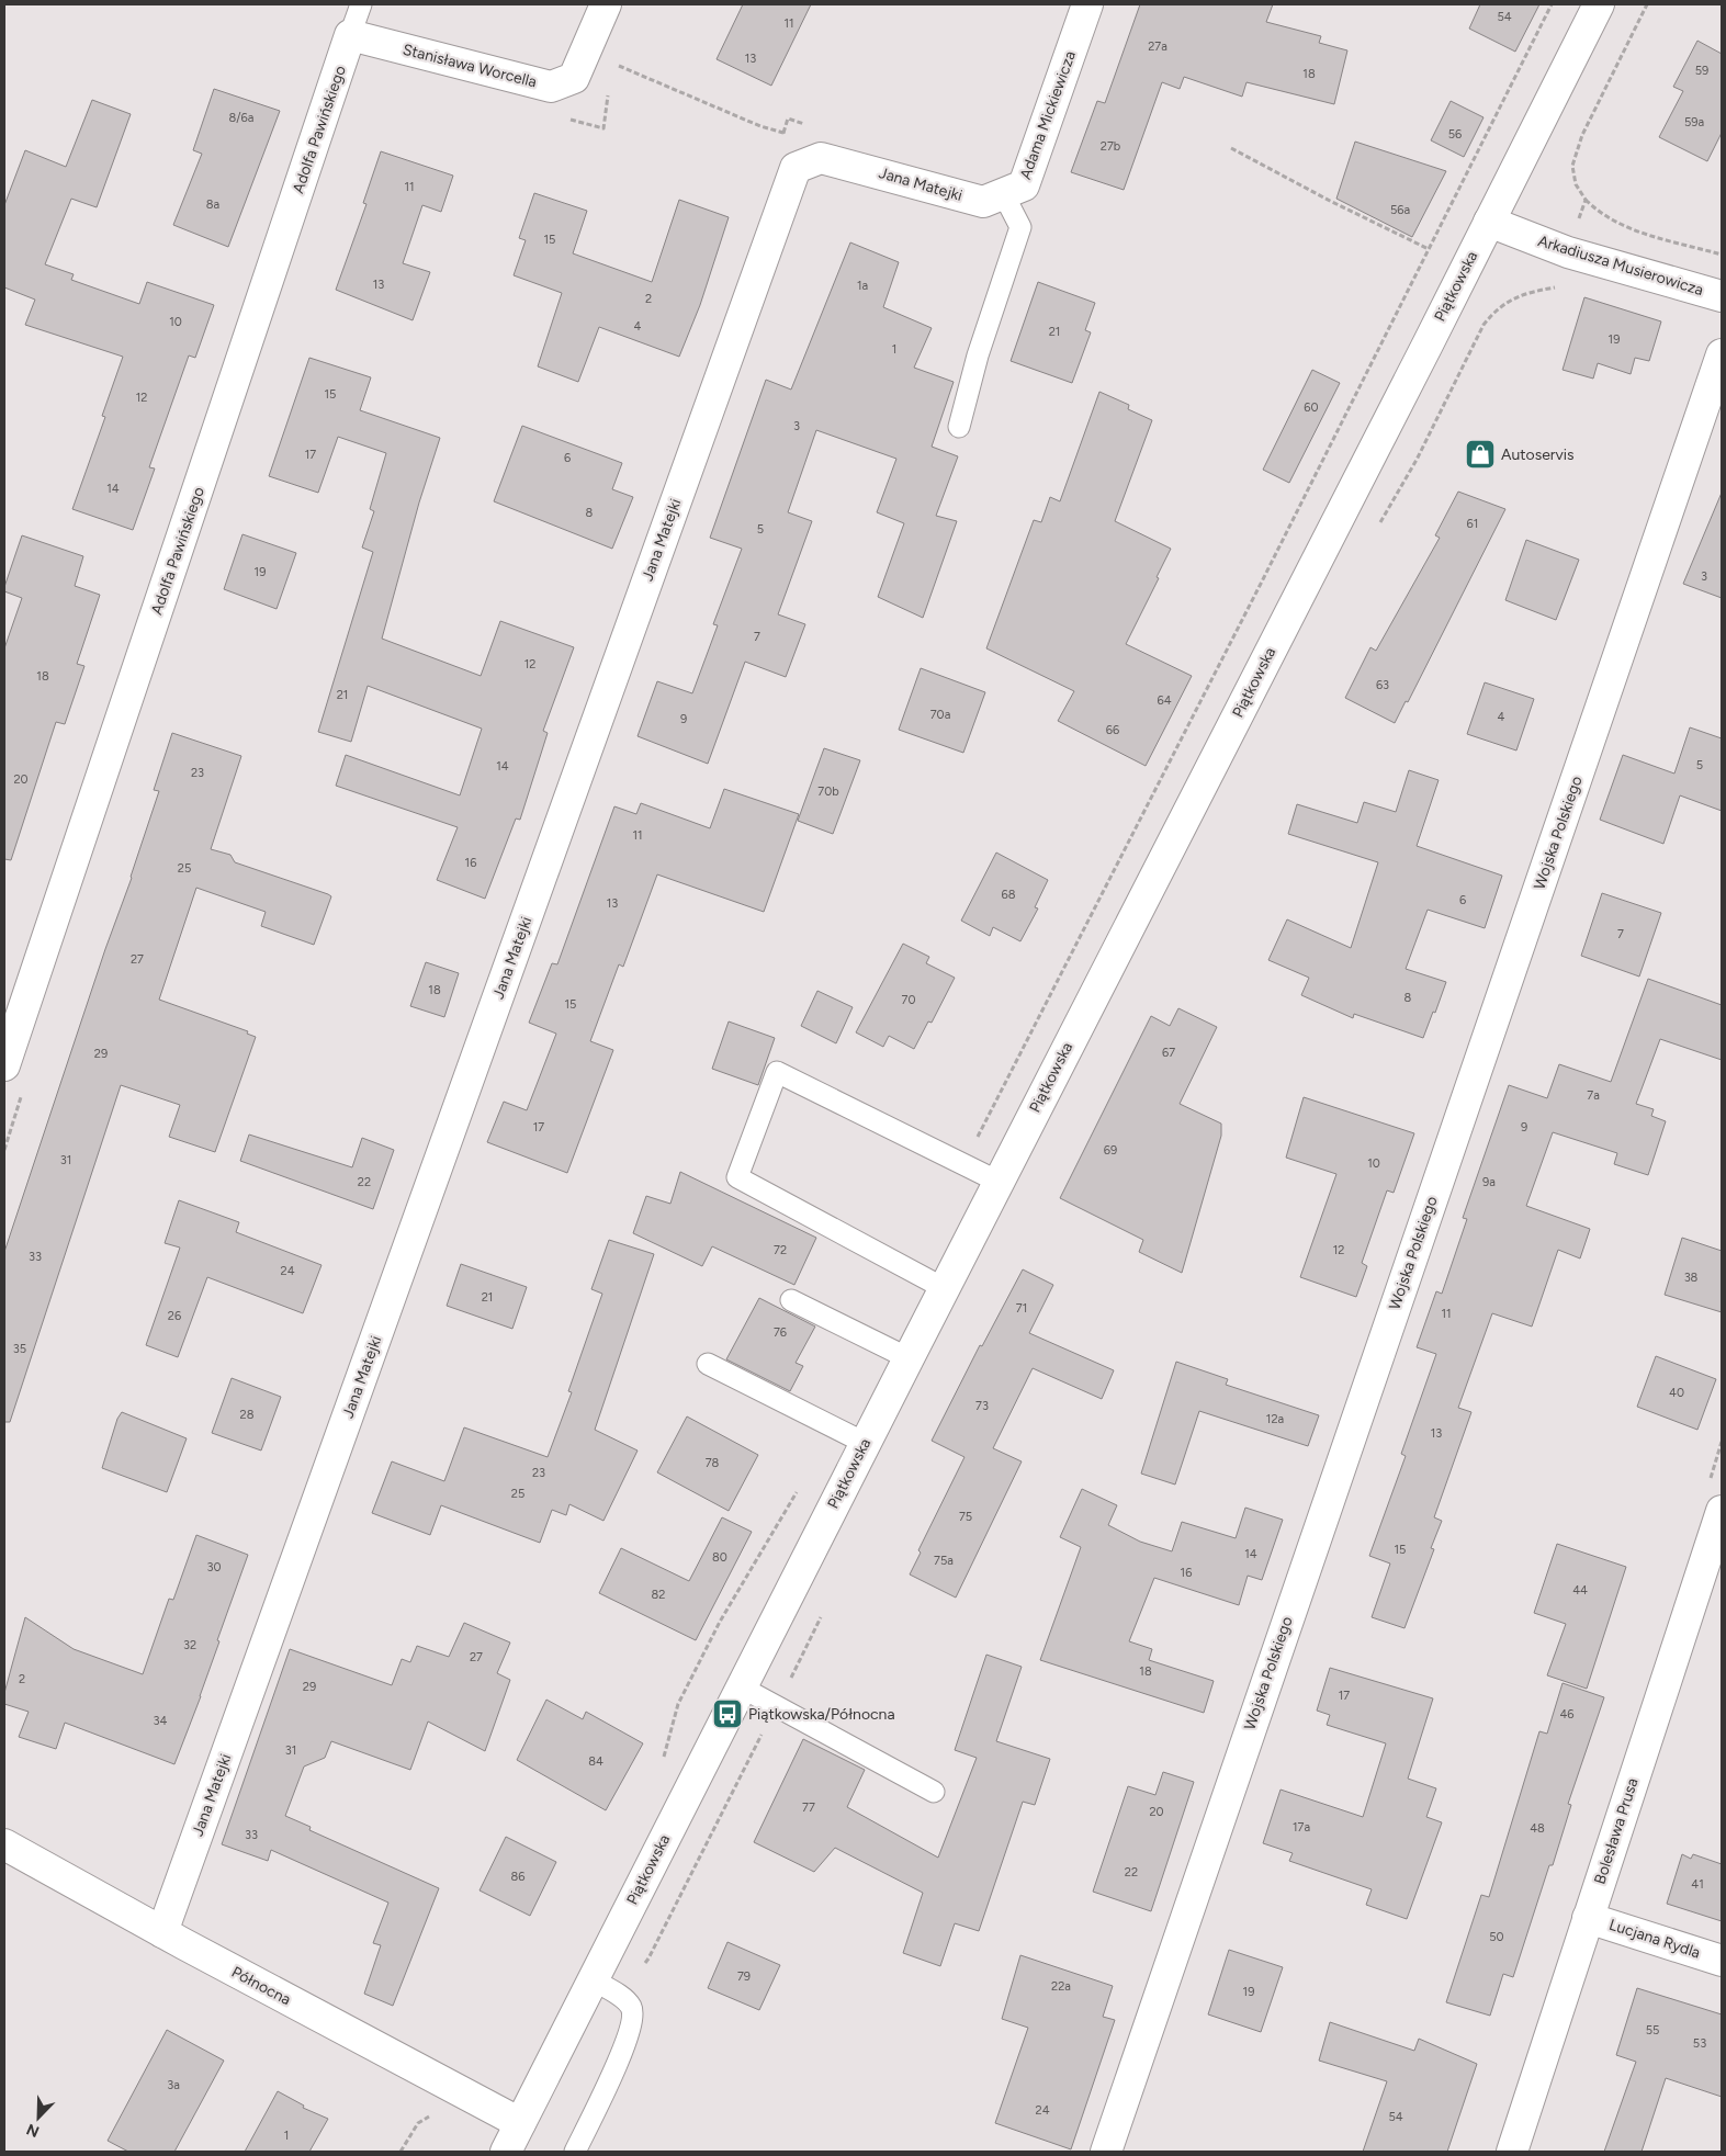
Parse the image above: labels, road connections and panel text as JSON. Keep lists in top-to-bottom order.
{
  "streets": {
    "street": [
      "Stanisława Worcella",
      "Adama Mickiewicza",
      "Adolfa Pawińskiego",
      "Jana Matejki",
      "Arkadiusza Musierowicza",
      "Piątkowska",
      "Wojska Polskiego",
      "Bolesława Prusa",
      "Lucjana Rydla",
      "Północna"
    ]
  },
  "crossings": [
    ["Stanisława Worcella", "Adolfa Pawińskiego"],
    ["Adama Mickiewicza", "Jana Matejki"],
    ["Jana Matejki", "Północna"],
    ["Arkadiusza Musierowicza", "Piątkowska"],
    ["Piątkowska", "Północna"],
    ["Bolesława Prusa", "Lucjana Rydla"]
  ],
  "places": {
    "shop": ["Autoservis"],
    "bus stop": ["Piątkowska/Północna"]
  },
  "house_numbers": [
    "54",
    "11",
    "27a",
    "13",
    "59",
    "18",
    "8/6a",
    "59a",
    "56",
    "27b",
    "11",
    "8a",
    "56a",
    "15",
    "13",
    "1a",
    "2",
    "10",
    "4",
    "21",
    "19",
    "1",
    "15",
    "12",
    "60",
    "3",
    "17",
    "6",
    "14",
    "8",
    "61",
    "5",
    "19",
    "3",
    "7",
    "12",
    "18",
    "63",
    "21",
    "64",
    "70a",
    "4",
    "9",
    "66",
    "5",
    "14",
    "23",
    "20",
    "70b",
    "11",
    "16",
    "25",
    "68",
    "6",
    "13",
    "7",
    "27",
    "18",
    "8",
    "70",
    "15",
    "67",
    "29",
    "7a",
    "17",
    "9",
    "69",
    "31",
    "10",
    "22",
    "9a",
    "72",
    "12",
    "33",
    "24",
    "38",
    "21",
    "71",
    "11",
    "26",
    "76",
    "35",
    "40",
    "73",
    "28",
    "12a",
    "13",
    "78",
    "23",
    "25",
    "75",
    "15",
    "14",
    "80",
    "75a",
    "30",
    "16",
    "44",
    "82",
    "32",
    "27",
    "18",
    "2",
    "29",
    "17",
    "46",
    "34",
    "31",
    "84",
    "77",
    "20",
    "17a",
    "48",
    "33",
    "22",
    "86",
    "41",
    "50",
    "79",
    "22a",
    "19",
    "55",
    "53",
    "3a",
    "24",
    "54",
    "1"
  ],
  "north": "bottom left"
}
